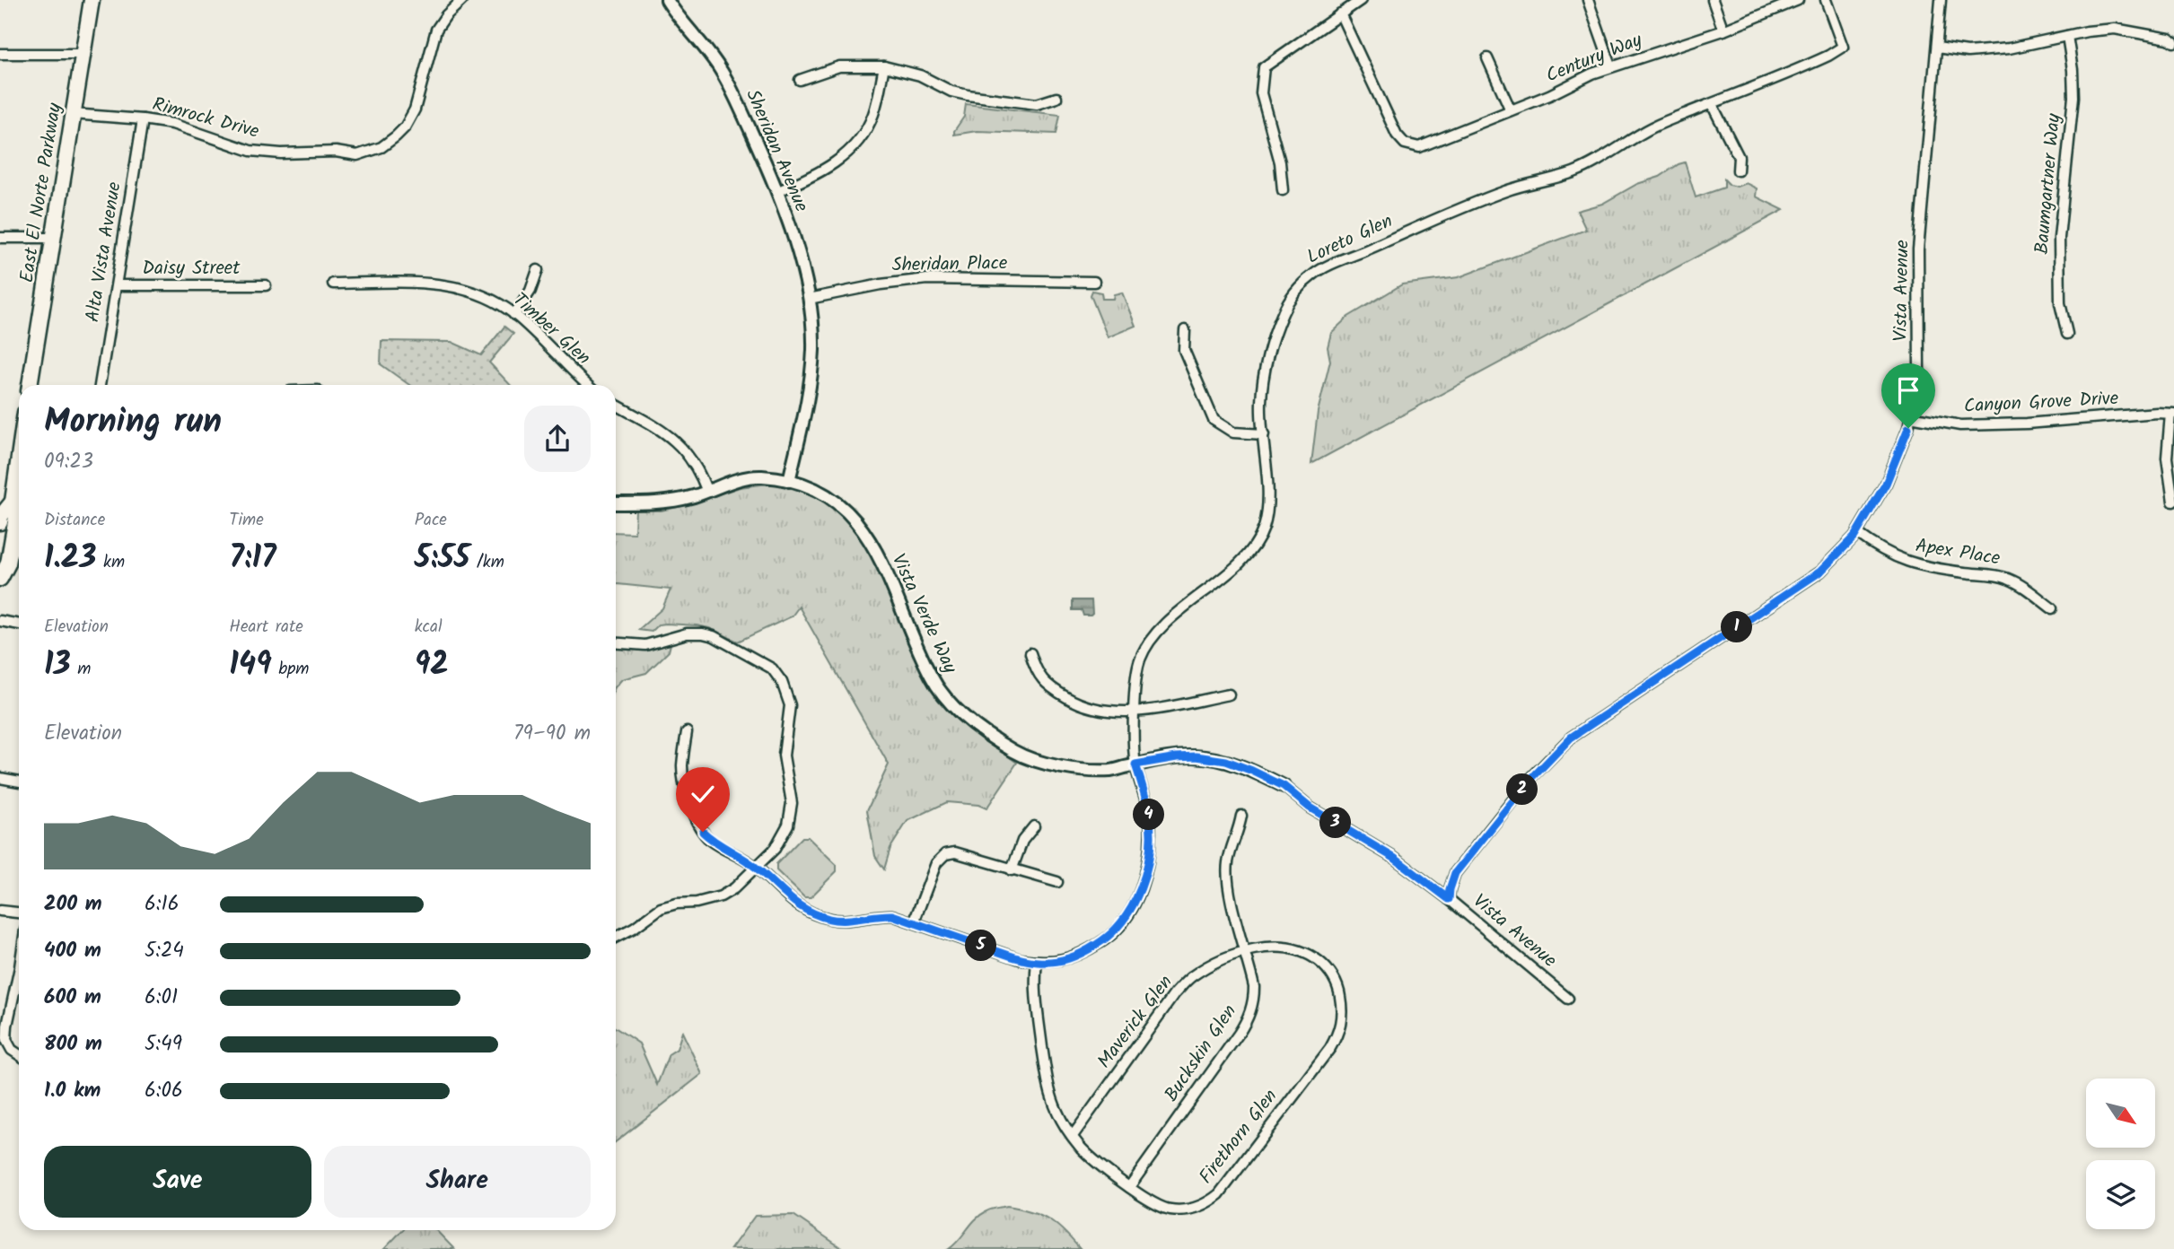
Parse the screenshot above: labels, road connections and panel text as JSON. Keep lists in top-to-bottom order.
{
  "streets": {
    "main road": ["East El Norte Parkway"],
    "street": [
      "Century Way",
      "Rimrock Drive",
      "Sheridan Avenue",
      "Baumgartner Way",
      "Loreto Glen",
      "Alta Vista Avenue",
      "Sheridan Place",
      "Daisy Street",
      "Vista Avenue",
      "Timber Glen",
      "Canyon Grove Drive",
      "Apex Place",
      "Vista Verde Way",
      "Maverick Glen",
      "Buckskin Glen",
      "Firethorn Glen"
    ]
  },
  "crossings": [
    ["Rimrock Drive", "East El Norte Parkway"],
    ["Rimrock Drive", "Alta Vista Avenue"],
    ["Sheridan Avenue", "Sheridan Place"],
    ["Sheridan Avenue", "Vista Verde Way"],
    ["Loreto Glen", "Vista Verde Way"],
    ["Loreto Glen", "Firethorn Glen"],
    ["Alta Vista Avenue", "Daisy Street"],
    ["Vista Avenue", "Canyon Grove Drive"],
    ["Vista Avenue", "Apex Place"],
    ["Maverick Glen", "Buckskin Glen"],
    ["Maverick Glen", "Firethorn Glen"],
    ["Buckskin Glen", "Firethorn Glen"]
  ],
  "north": "bottom right",
  "page": {
    "heading": ["Morning run", "09:23"],
    "stats": [
      ["Distance", "1.23 km"],
      ["Time", "7:17"],
      ["Pace", "5:55 /km"],
      ["Elevation", "13 m"],
      ["Heart rate", "149 bpm"],
      ["kcal", "92"]
    ],
    "pins": [
      "1",
      "2",
      "4",
      "3",
      "5"
    ],
    "chart": ["Elevation", "79–90 m"],
    "list": [
      {
        "name": "200 m",
        "note": "6:16"
      },
      {
        "name": "400 m",
        "note": "5:24"
      },
      {
        "name": "600 m",
        "note": "6:01"
      },
      {
        "name": "800 m",
        "note": "5:49"
      },
      {
        "name": "1.0 km",
        "note": "6:06"
      }
    ],
    "buttons": ["Save", "Share"]
  }
}
